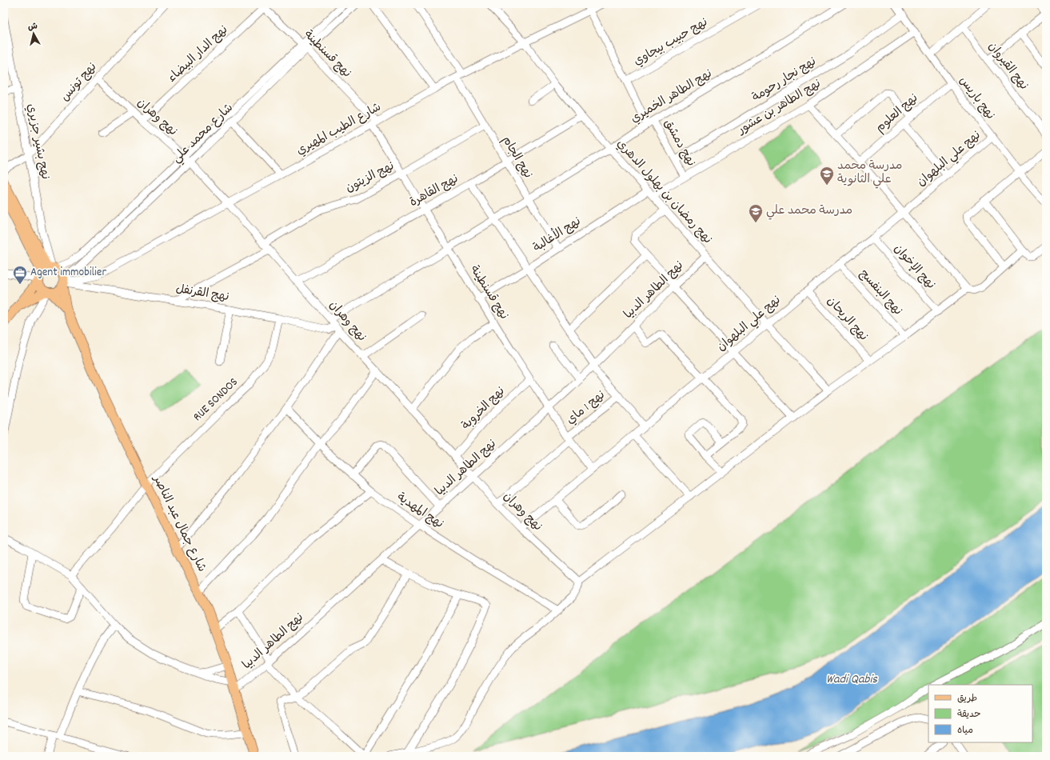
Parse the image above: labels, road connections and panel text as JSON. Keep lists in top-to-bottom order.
{
  "streets": {
    "main road": ["شارع جمال عبد الناصر"],
    "street": [
      "نهج حبيب بيجاوي",
      "نهج الدار البيضاء",
      "نهج قسنطينة",
      "نهج القيروان",
      "نهج نجار رحومة",
      "نهج تونس",
      "نهج الطاهر الخميري",
      "نهج باريس",
      "نهج الطاهر بن عشور",
      "نهج العلوم",
      "نهج وهران",
      "شارع الطيب المهيري",
      "شارع محمد علي",
      "نهج بشير جزيري",
      "نهج دمشق",
      "نهج الجام",
      "نهج علي البلهوان",
      "نهج الزيتون",
      "نهج القاهرة",
      "نهج رمضان بن بهلول الدهري",
      "نهج الأغالبة",
      "نهج الإخوان",
      "نهج الطاهر الدبيا",
      "نهج البنفسج",
      "نهج القرنفل",
      "نهج الريحان",
      "RUE SONDOS",
      "نهج 1 ماي",
      "نهج الخروبة",
      "نهج المهدية"
    ]
  },
  "crossings": [
    ["نهج حبيب بيجاوي", "نهج دمشق"],
    ["نهج الدار البيضاء", "نهج قسنطينة"],
    ["نهج الدار البيضاء", "نهج وهران"],
    ["نهج قسنطينة", "نهج الطاهر الخميري"],
    ["نهج قسنطينة", "شارع الطيب المهيري"],
    ["نهج قسنطينة", "شارع محمد علي"],
    ["نهج قسنطينة", "نهج علي البلهوان"],
    ["نهج قسنطينة", "نهج الزيتون"],
    ["نهج قسنطينة", "نهج القاهرة"],
    ["نهج قسنطينة", "نهج الأغالبة"],
    ["نهج قسنطينة", "نهج الطاهر الدبيا"],
    ["نهج قسنطينة", "نهج 1 ماي"],
    ["نهج قسنطينة", "نهج الخروبة"],
    ["نهج نجار رحومة", "نهج باريس"],
    ["نهج نجار رحومة", "نهج دمشق"],
    ["نهج تونس", "نهج وهران"],
    ["نهج تونس", "نهج بشير جزيري"],
    ["نهج الطاهر الخميري", "نهج وهران"],
    ["نهج الطاهر الخميري", "نهج دمشق"],
    ["نهج الطاهر الخميري", "نهج الجام"],
    ["نهج الطاهر الخميري", "نهج رمضان بن بهلول الدهري"],
    ["نهج الطاهر الخميري", "نهج القرنفل"],
    ["نهج باريس", "نهج الطاهر بن عشور"],
    ["نهج باريس", "نهج العلوم"],
    ["نهج باريس", "نهج علي البلهوان"],
    ["نهج الطاهر بن عشور", "نهج دمشق"],
    ["نهج الطاهر بن عشور", "نهج رمضان بن بهلول الدهري"],
    ["نهج الطاهر بن عشور", "نهج الأغالبة"],
    ["نهج وهران", "شارع الطيب المهيري"],
    ["نهج وهران", "شارع محمد علي"],
    ["نهج وهران", "نهج علي البلهوان"],
    ["نهج وهران", "نهج الزيتون"],
    ["نهج وهران", "نهج القاهرة"],
    ["نهج وهران", "نهج الطاهر الدبيا"],
    ["نهج وهران", "نهج القرنفل"],
    ["نهج وهران", "نهج 1 ماي"],
    ["نهج وهران", "نهج الخروبة"],
    ["شارع الطيب المهيري", "شارع محمد علي"],
    ["شارع الطيب المهيري", "نهج بشير جزيري"],
    ["شارع الطيب المهيري", "نهج دمشق"],
    ["شارع الطيب المهيري", "نهج الجام"],
    ["شارع الطيب المهيري", "نهج رمضان بن بهلول الدهري"],
    ["شارع الطيب المهيري", "نهج القرنفل"],
    ["شارع الطيب المهيري", "شارع جمال عبد الناصر"],
    ["شارع محمد علي", "نهج بشير جزيري"],
    ["شارع محمد علي", "نهج القرنفل"],
    ["شارع محمد علي", "شارع جمال عبد الناصر"],
    ["نهج بشير جزيري", "نهج القرنفل"],
    ["نهج بشير جزيري", "شارع جمال عبد الناصر"],
    ["نهج الجام", "نهج الزيتون"],
    ["نهج الجام", "نهج القاهرة"],
    ["نهج الجام", "نهج الأغالبة"],
    ["نهج علي البلهوان", "نهج رمضان بن بهلول الدهري"],
    ["نهج علي البلهوان", "نهج الإخوان"],
    ["نهج علي البلهوان", "نهج البنفسج"],
    ["نهج علي البلهوان", "نهج الريحان"],
    ["نهج القاهرة", "نهج رمضان بن بهلول الدهري"],
    ["نهج رمضان بن بهلول الدهري", "نهج الأغالبة"],
    ["نهج رمضان بن بهلول الدهري", "نهج الطاهر الدبيا"],
    ["نهج الطاهر الدبيا", "نهج المهدية"],
    ["نهج الطاهر الدبيا", "شارع جمال عبد الناصر"],
    ["نهج القرنفل", "RUE SONDOS"],
    ["نهج القرنفل", "شارع جمال عبد الناصر"],
    ["RUE SONDOS", "شارع جمال عبد الناصر"]
  ],
  "water": ["Wadi Qabis"],
  "places": {
    "school or university": ["مدرسة محمد علي الثانوية", "مدرسة محمد علي"],
    "office": ["Agent immobilier"]
  },
  "legend": ["طريق", "حديقة", "مياه"],
  "north": "top"
}
